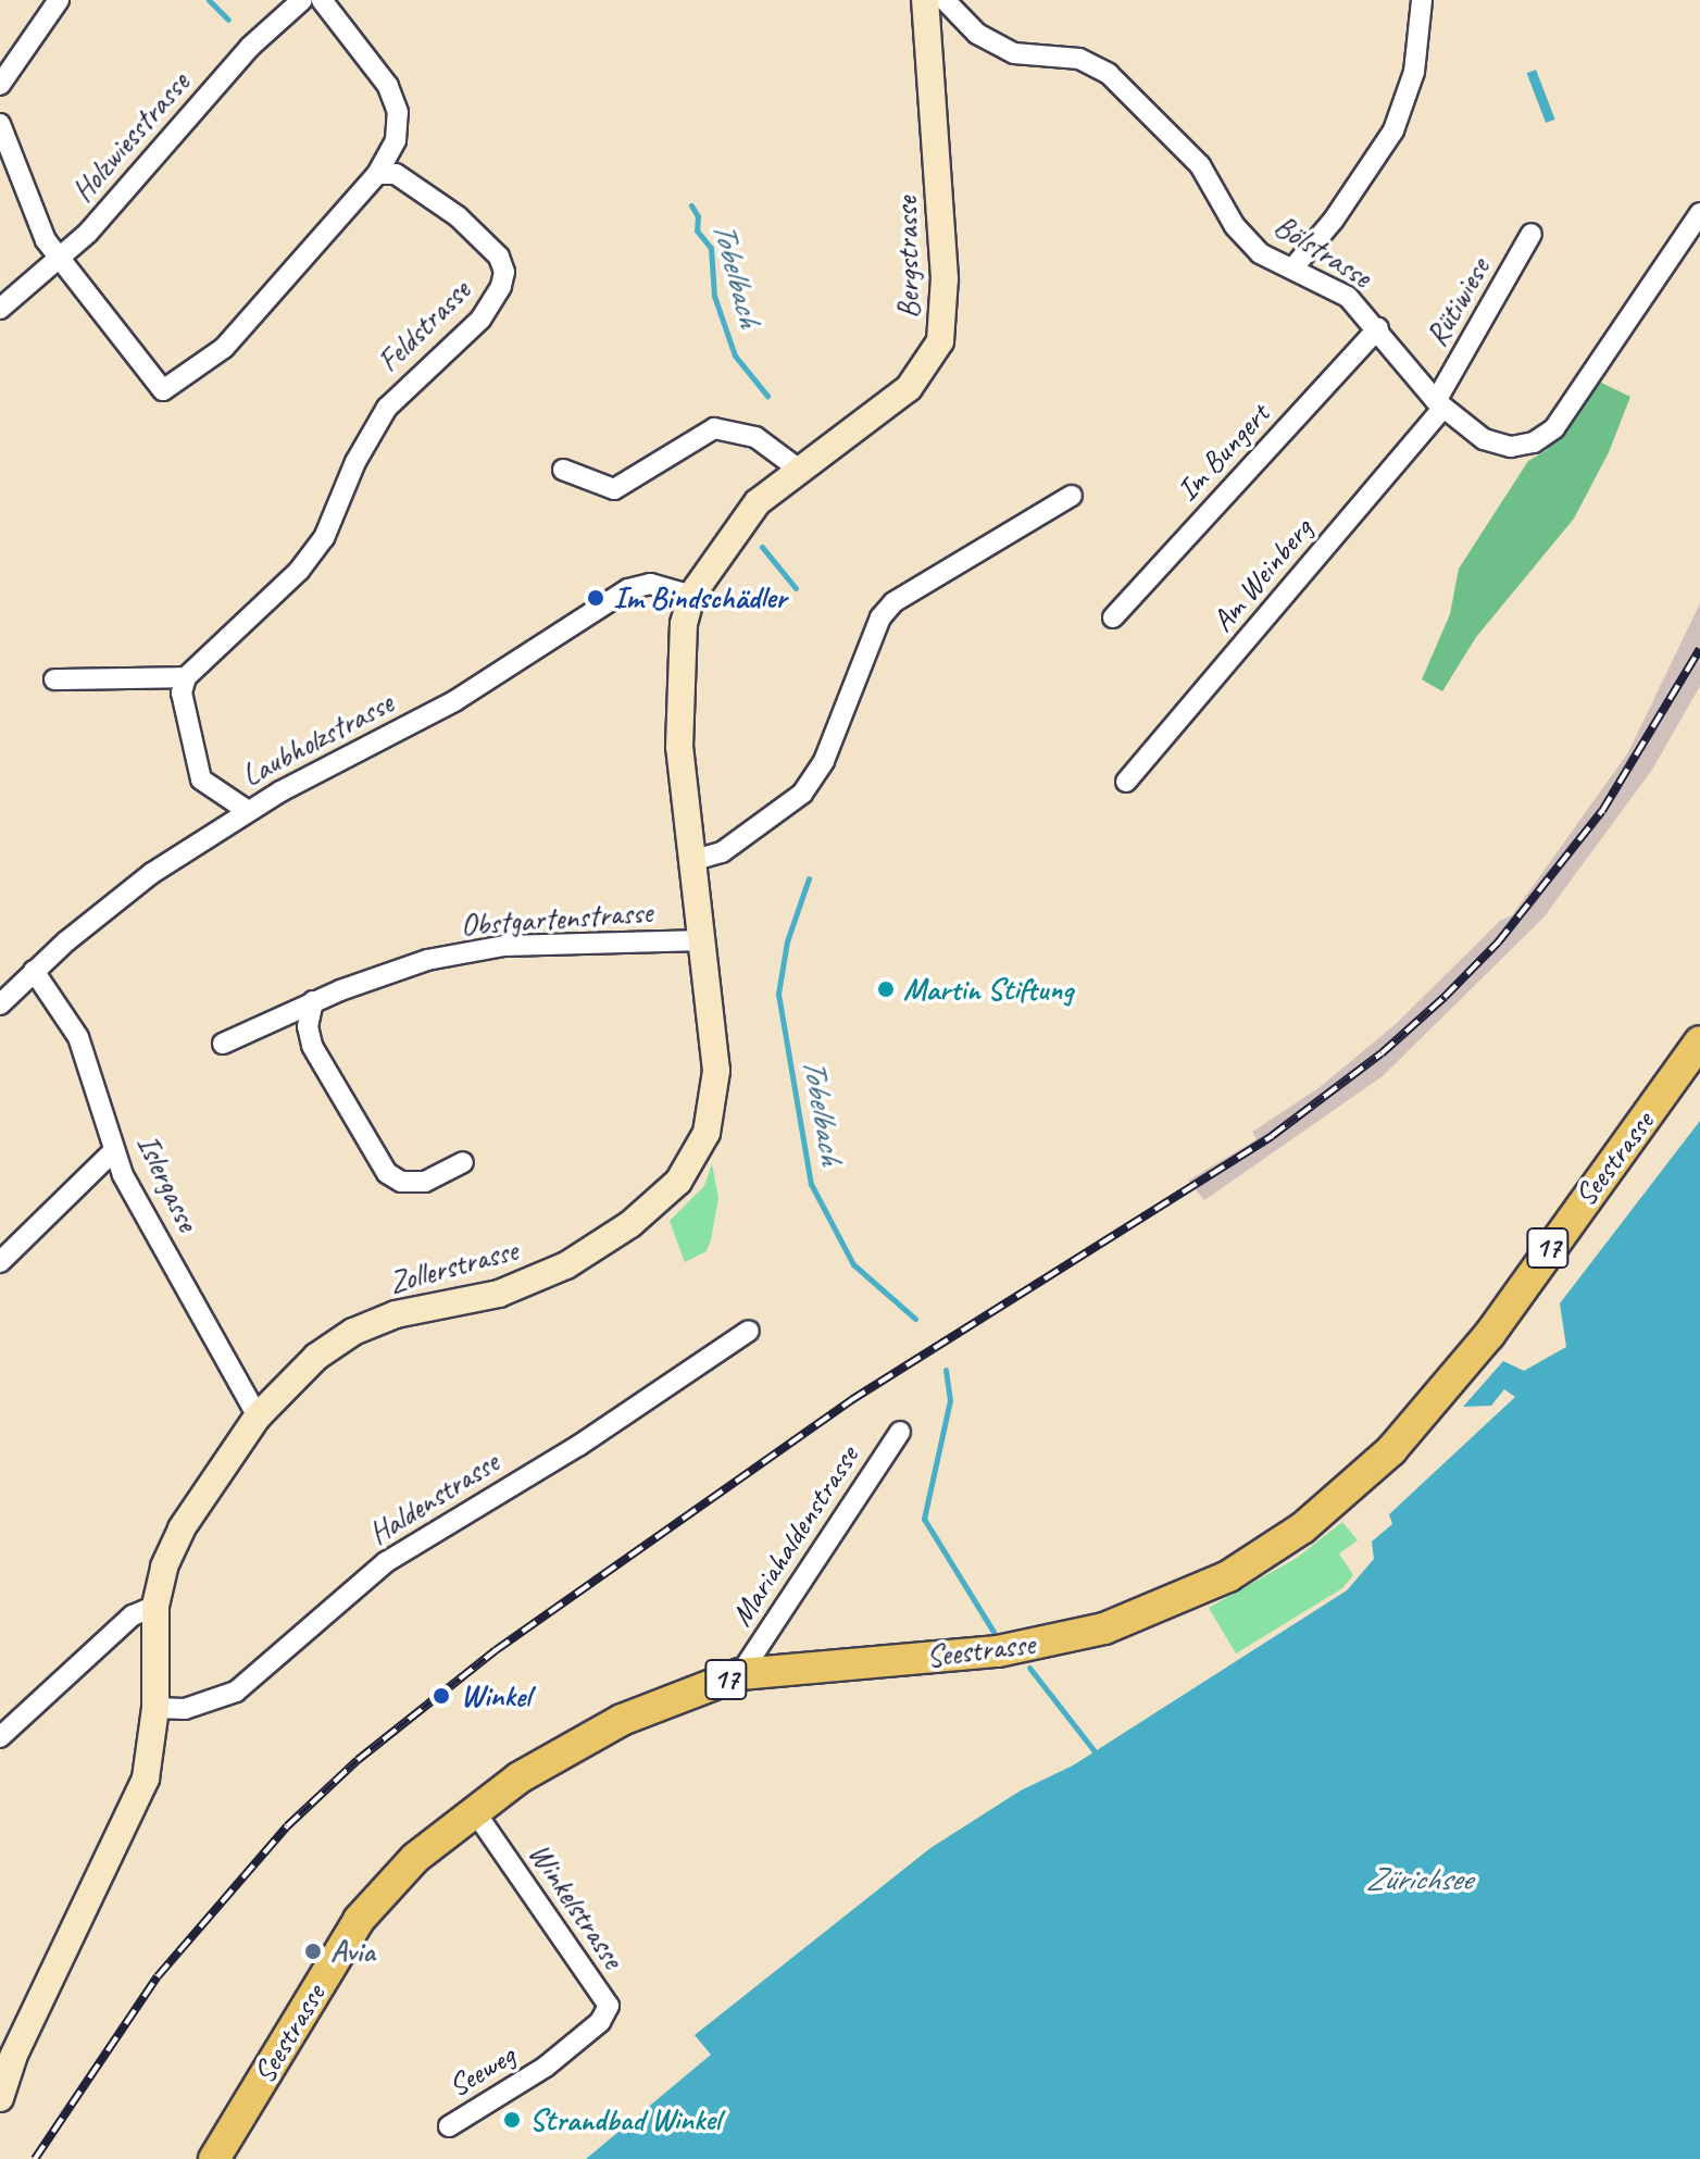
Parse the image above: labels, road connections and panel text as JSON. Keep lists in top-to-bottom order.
{
  "streets": {
    "main road": ["Seestrasse", "17"],
    "street": [
      "Holzwiesstrasse",
      "Bölstrasse",
      "Bergstrasse",
      "Rütiwiese",
      "Feldstrasse",
      "Im Bungert",
      "Am Weinberg",
      "Laubholzstrasse",
      "Obstgartenstrasse",
      "Islergasse",
      "Zollerstrasse",
      "Haldenstrasse",
      "Mariahaldenstrasse",
      "Winkelstrasse",
      "Seeweg"
    ]
  },
  "crossings": [
    ["Bölstrasse", "Bergstrasse"],
    ["Bölstrasse", "Rütiwiese"],
    ["Bölstrasse", "Im Bungert"],
    ["Bölstrasse", "Am Weinberg"],
    ["Bergstrasse", "Zollerstrasse"],
    ["Rütiwiese", "Am Weinberg"],
    ["Laubholzstrasse", "Islergasse"],
    ["Laubholzstrasse", "Zollerstrasse"],
    ["Obstgartenstrasse", "Zollerstrasse"],
    ["Seestrasse", "Mariahaldenstrasse"],
    ["Seestrasse", "Winkelstrasse"],
    ["Islergasse", "Zollerstrasse"],
    ["Zollerstrasse", "Haldenstrasse"],
    ["Winkelstrasse", "Seeweg"]
  ],
  "water": ["Tobelbach", "Zürichsee"],
  "places": [
    "Im Bindschädler",
    "Martin Stiftung",
    "Winkel",
    "Avia",
    "Strandbad Winkel"
  ]
}
